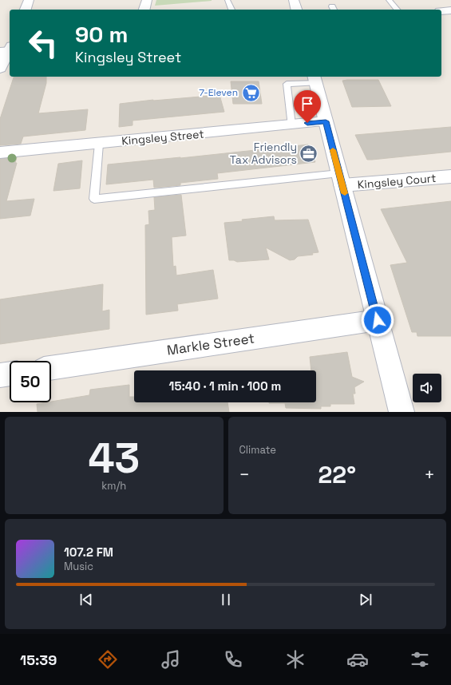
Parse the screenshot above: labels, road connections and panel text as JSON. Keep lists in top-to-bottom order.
{
  "streets": {
    "street": ["Kingsley Street", "Kingsley Court", "Markle Street"]
  },
  "places": {
    "supermarket": ["7-Eleven"],
    "office": ["Friendly Tax Advisors"]
  },
  "page": {
    "turn": ["90 m", "Kingsley Street"],
    "limit": "50",
    "trip": "15:40 · 1 min · 100 m",
    "tile": [
      ["43", "km/h"],
      "Climate"
    ],
    "heat": ["−", "22°", "+"],
    "song": ["107.2 FM", "Music"],
    "tabs": "15:39"
  }
}
